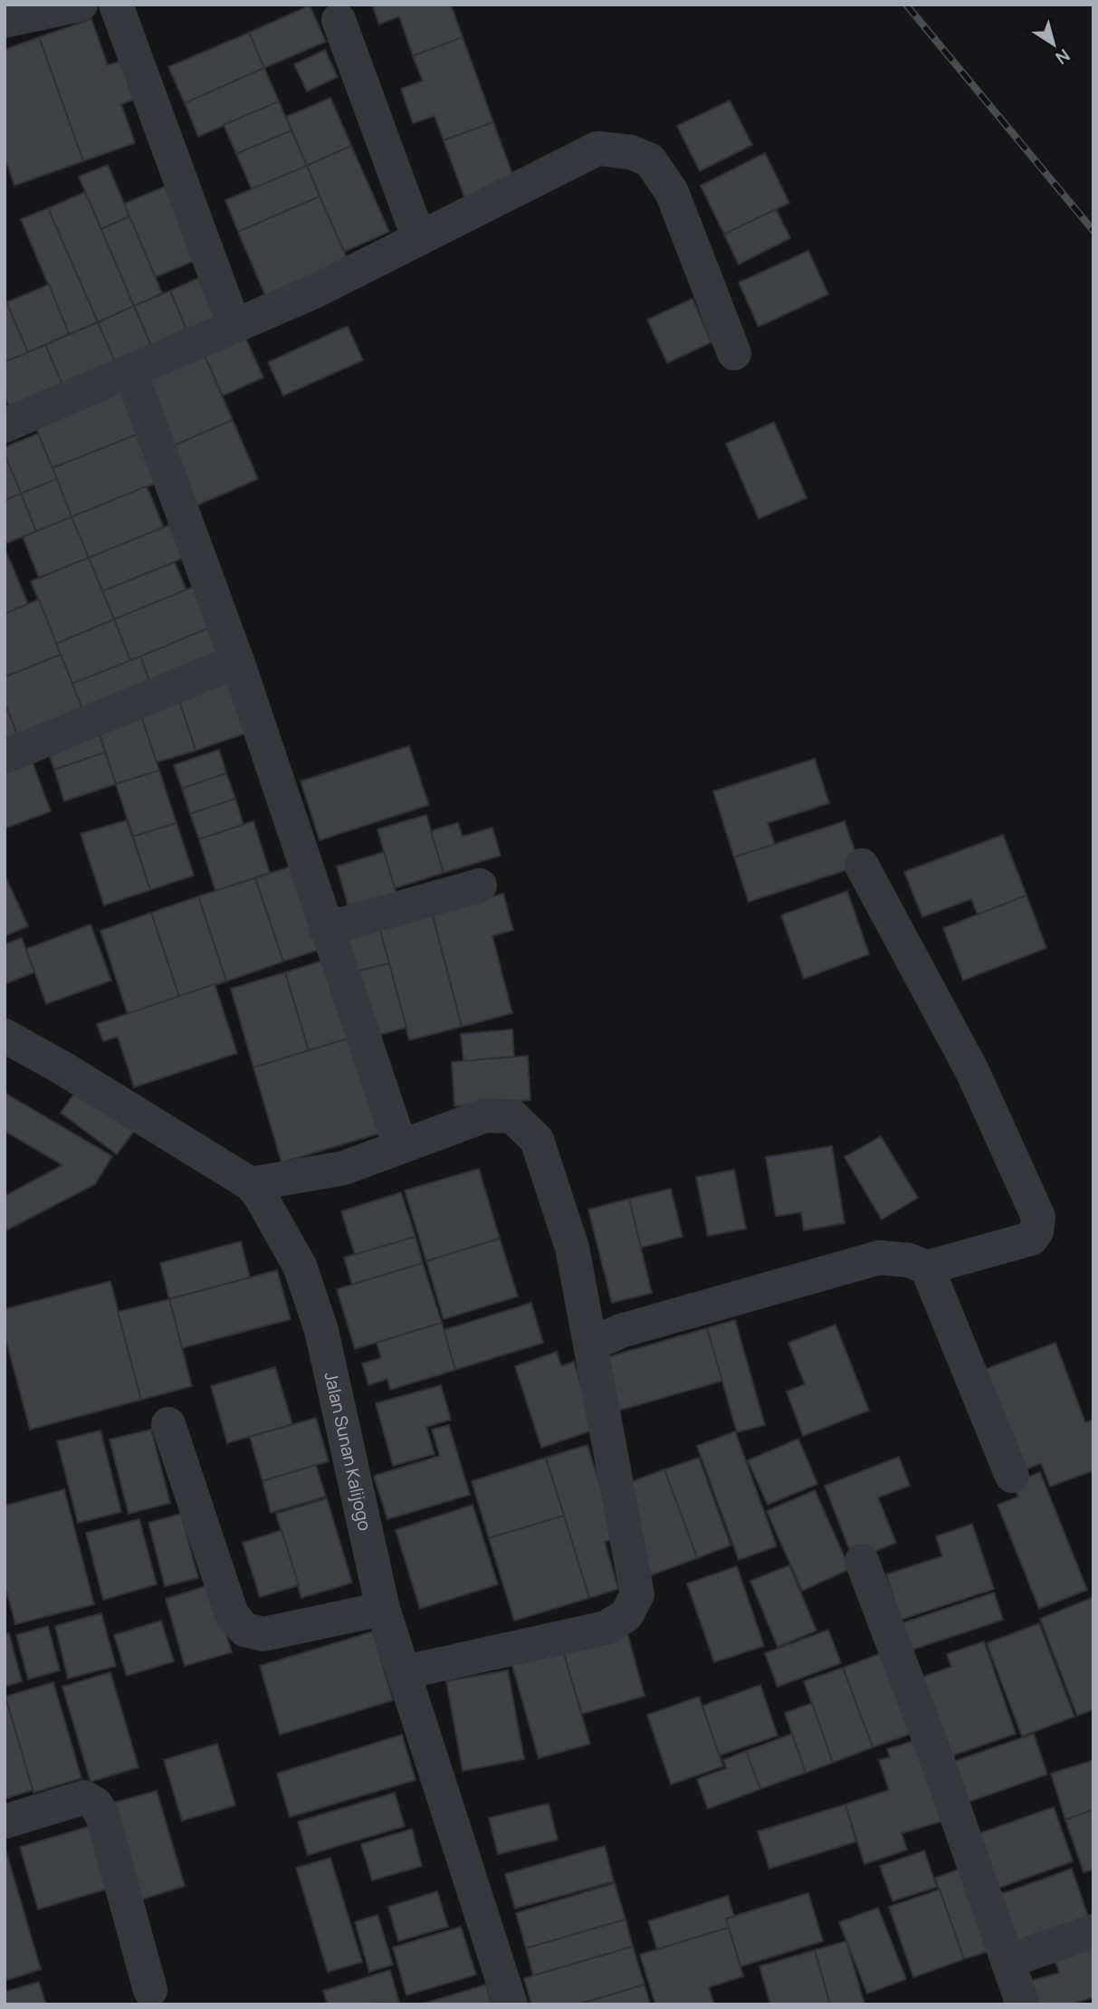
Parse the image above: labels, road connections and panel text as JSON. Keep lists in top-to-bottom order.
{
  "streets": {
    "street": ["Jalan Sunan Kalijogo"]
  },
  "north": "bottom right"
}
